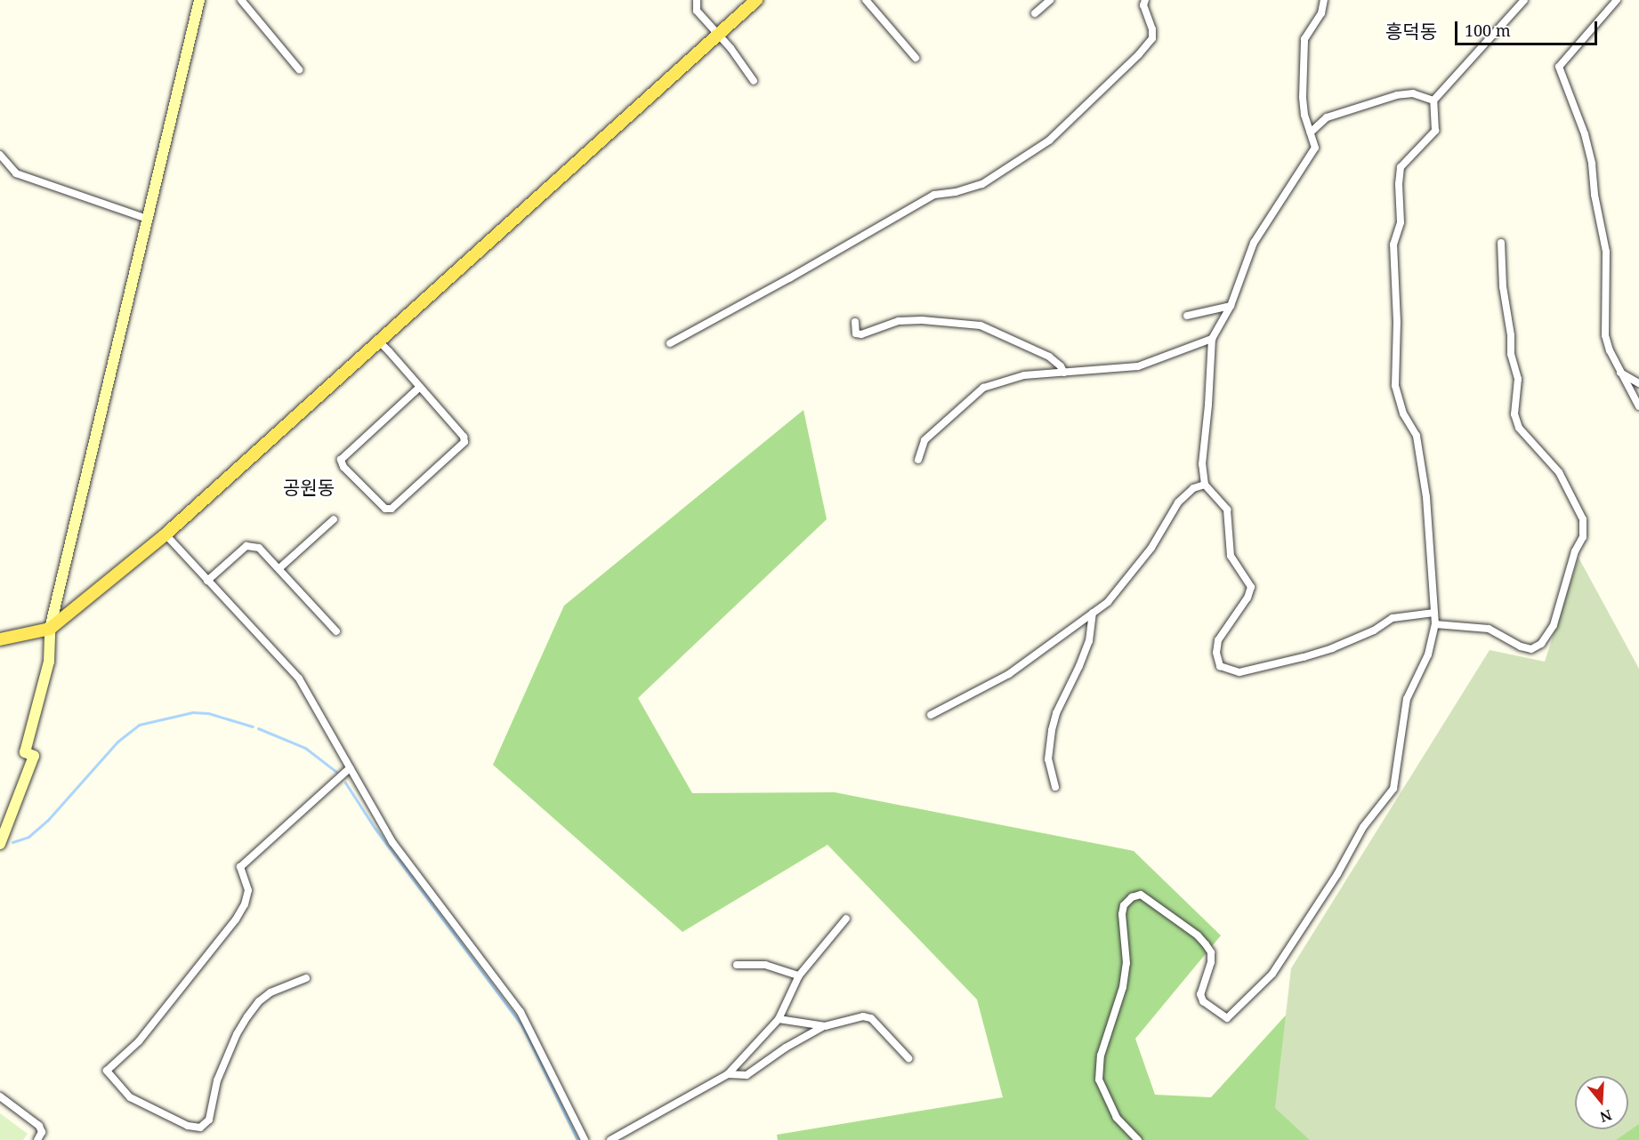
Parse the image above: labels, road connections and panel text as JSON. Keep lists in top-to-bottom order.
{
  "districts": ["흥덕동", "공원동"],
  "scale_bar": "100 m",
  "north": "bottom"
}
